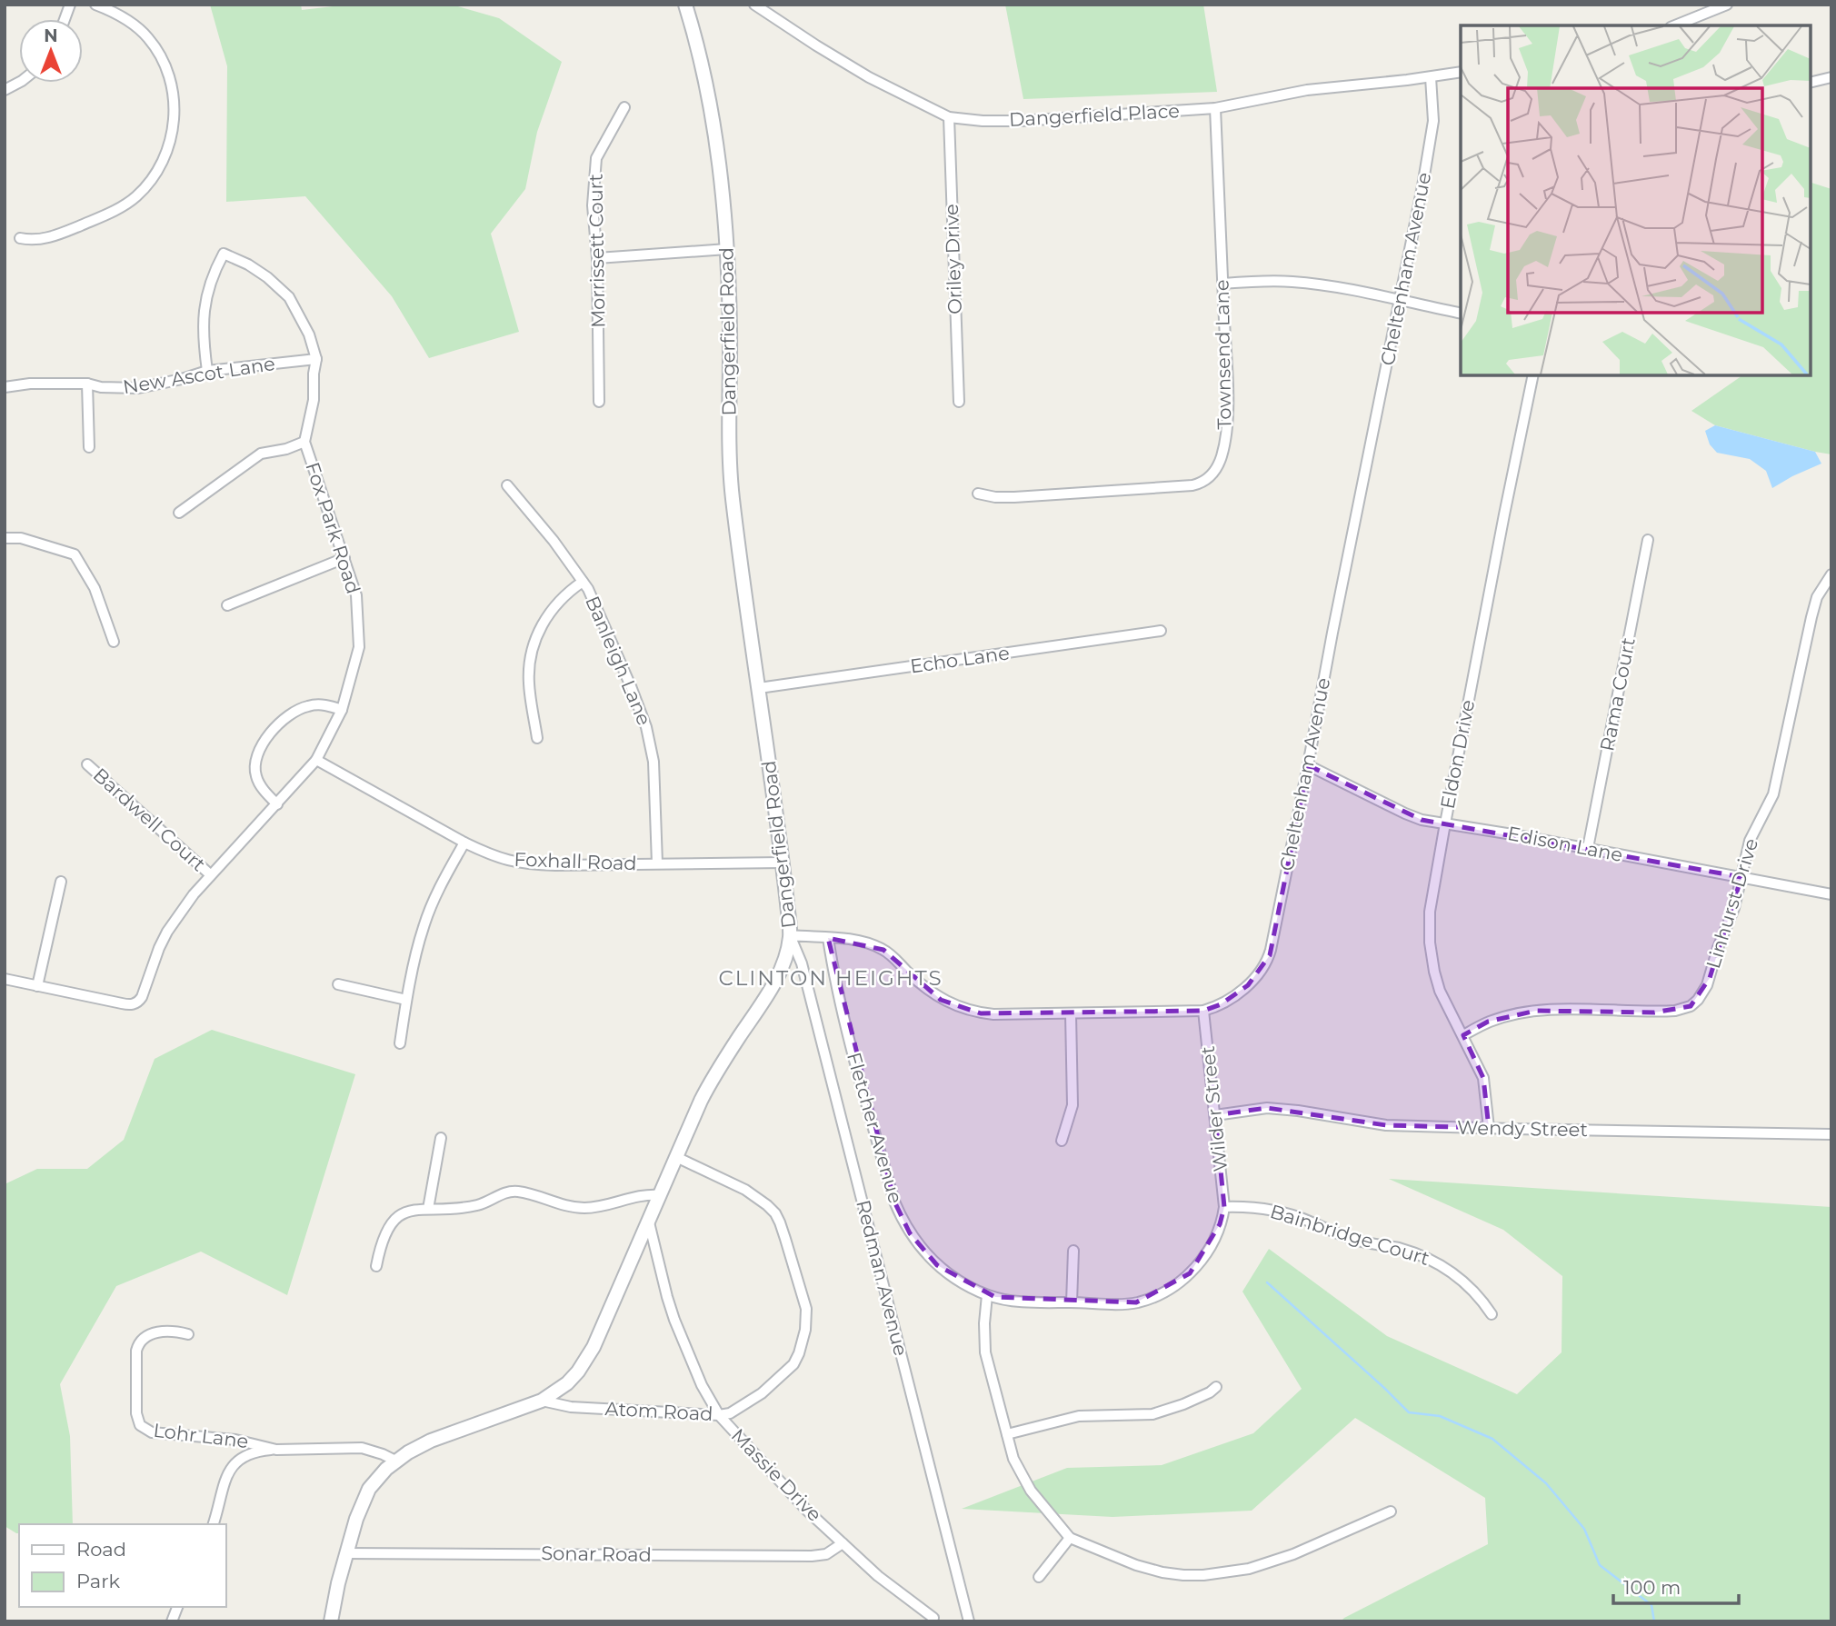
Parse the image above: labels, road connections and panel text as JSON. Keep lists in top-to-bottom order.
{
  "streets": {
    "street": [
      "Dangerfield Place",
      "Morrissett Court",
      "Oriley Drive",
      "Cheltenham Avenue",
      "Dangerfield Road",
      "Townsend Lane",
      "New Ascot Lane",
      "Fox Park Road",
      "Echo Lane",
      "Banleigh Lane",
      "Rama Court",
      "Eldon Drive",
      "Bardwell Court",
      "Edison Lane",
      "Foxhall Road",
      "Linhurst Drive",
      "Wilder Street",
      "Fletcher Avenue",
      "Wendy Street",
      "Bainbridge Court",
      "Redman Avenue",
      "Atom Road",
      "Lohr Lane",
      "Massie Drive",
      "Sonar Road"
    ]
  },
  "crossings": [
    ["Dangerfield Place", "Oriley Drive"],
    ["Dangerfield Place", "Cheltenham Avenue"],
    ["Dangerfield Place", "Townsend Lane"],
    ["Cheltenham Avenue", "Dangerfield Road"],
    ["Cheltenham Avenue", "Edison Lane"],
    ["Cheltenham Avenue", "Wilder Street"],
    ["Cheltenham Avenue", "Fletcher Avenue"],
    ["Cheltenham Avenue", "Redman Avenue"],
    ["Dangerfield Road", "Echo Lane"],
    ["Dangerfield Road", "Foxhall Road"],
    ["Dangerfield Road", "Redman Avenue"],
    ["Dangerfield Road", "Atom Road"],
    ["Dangerfield Road", "Lohr Lane"],
    ["Dangerfield Road", "Massie Drive"],
    ["Dangerfield Road", "Sonar Road"],
    ["New Ascot Lane", "Fox Park Road"],
    ["Fox Park Road", "Bardwell Court"],
    ["Fox Park Road", "Foxhall Road"],
    ["Banleigh Lane", "Foxhall Road"],
    ["Rama Court", "Edison Lane"],
    ["Eldon Drive", "Edison Lane"],
    ["Eldon Drive", "Linhurst Drive"],
    ["Eldon Drive", "Wendy Street"],
    ["Edison Lane", "Linhurst Drive"],
    ["Wilder Street", "Fletcher Avenue"],
    ["Wilder Street", "Wendy Street"],
    ["Wilder Street", "Bainbridge Court"],
    ["Fletcher Avenue", "Bainbridge Court"],
    ["Atom Road", "Massie Drive"],
    ["Massie Drive", "Sonar Road"]
  ],
  "districts": ["CLINTON HEIGHTS"],
  "legend": ["Road", "Park"],
  "scale_bar": "100 m",
  "north": "top"
}
